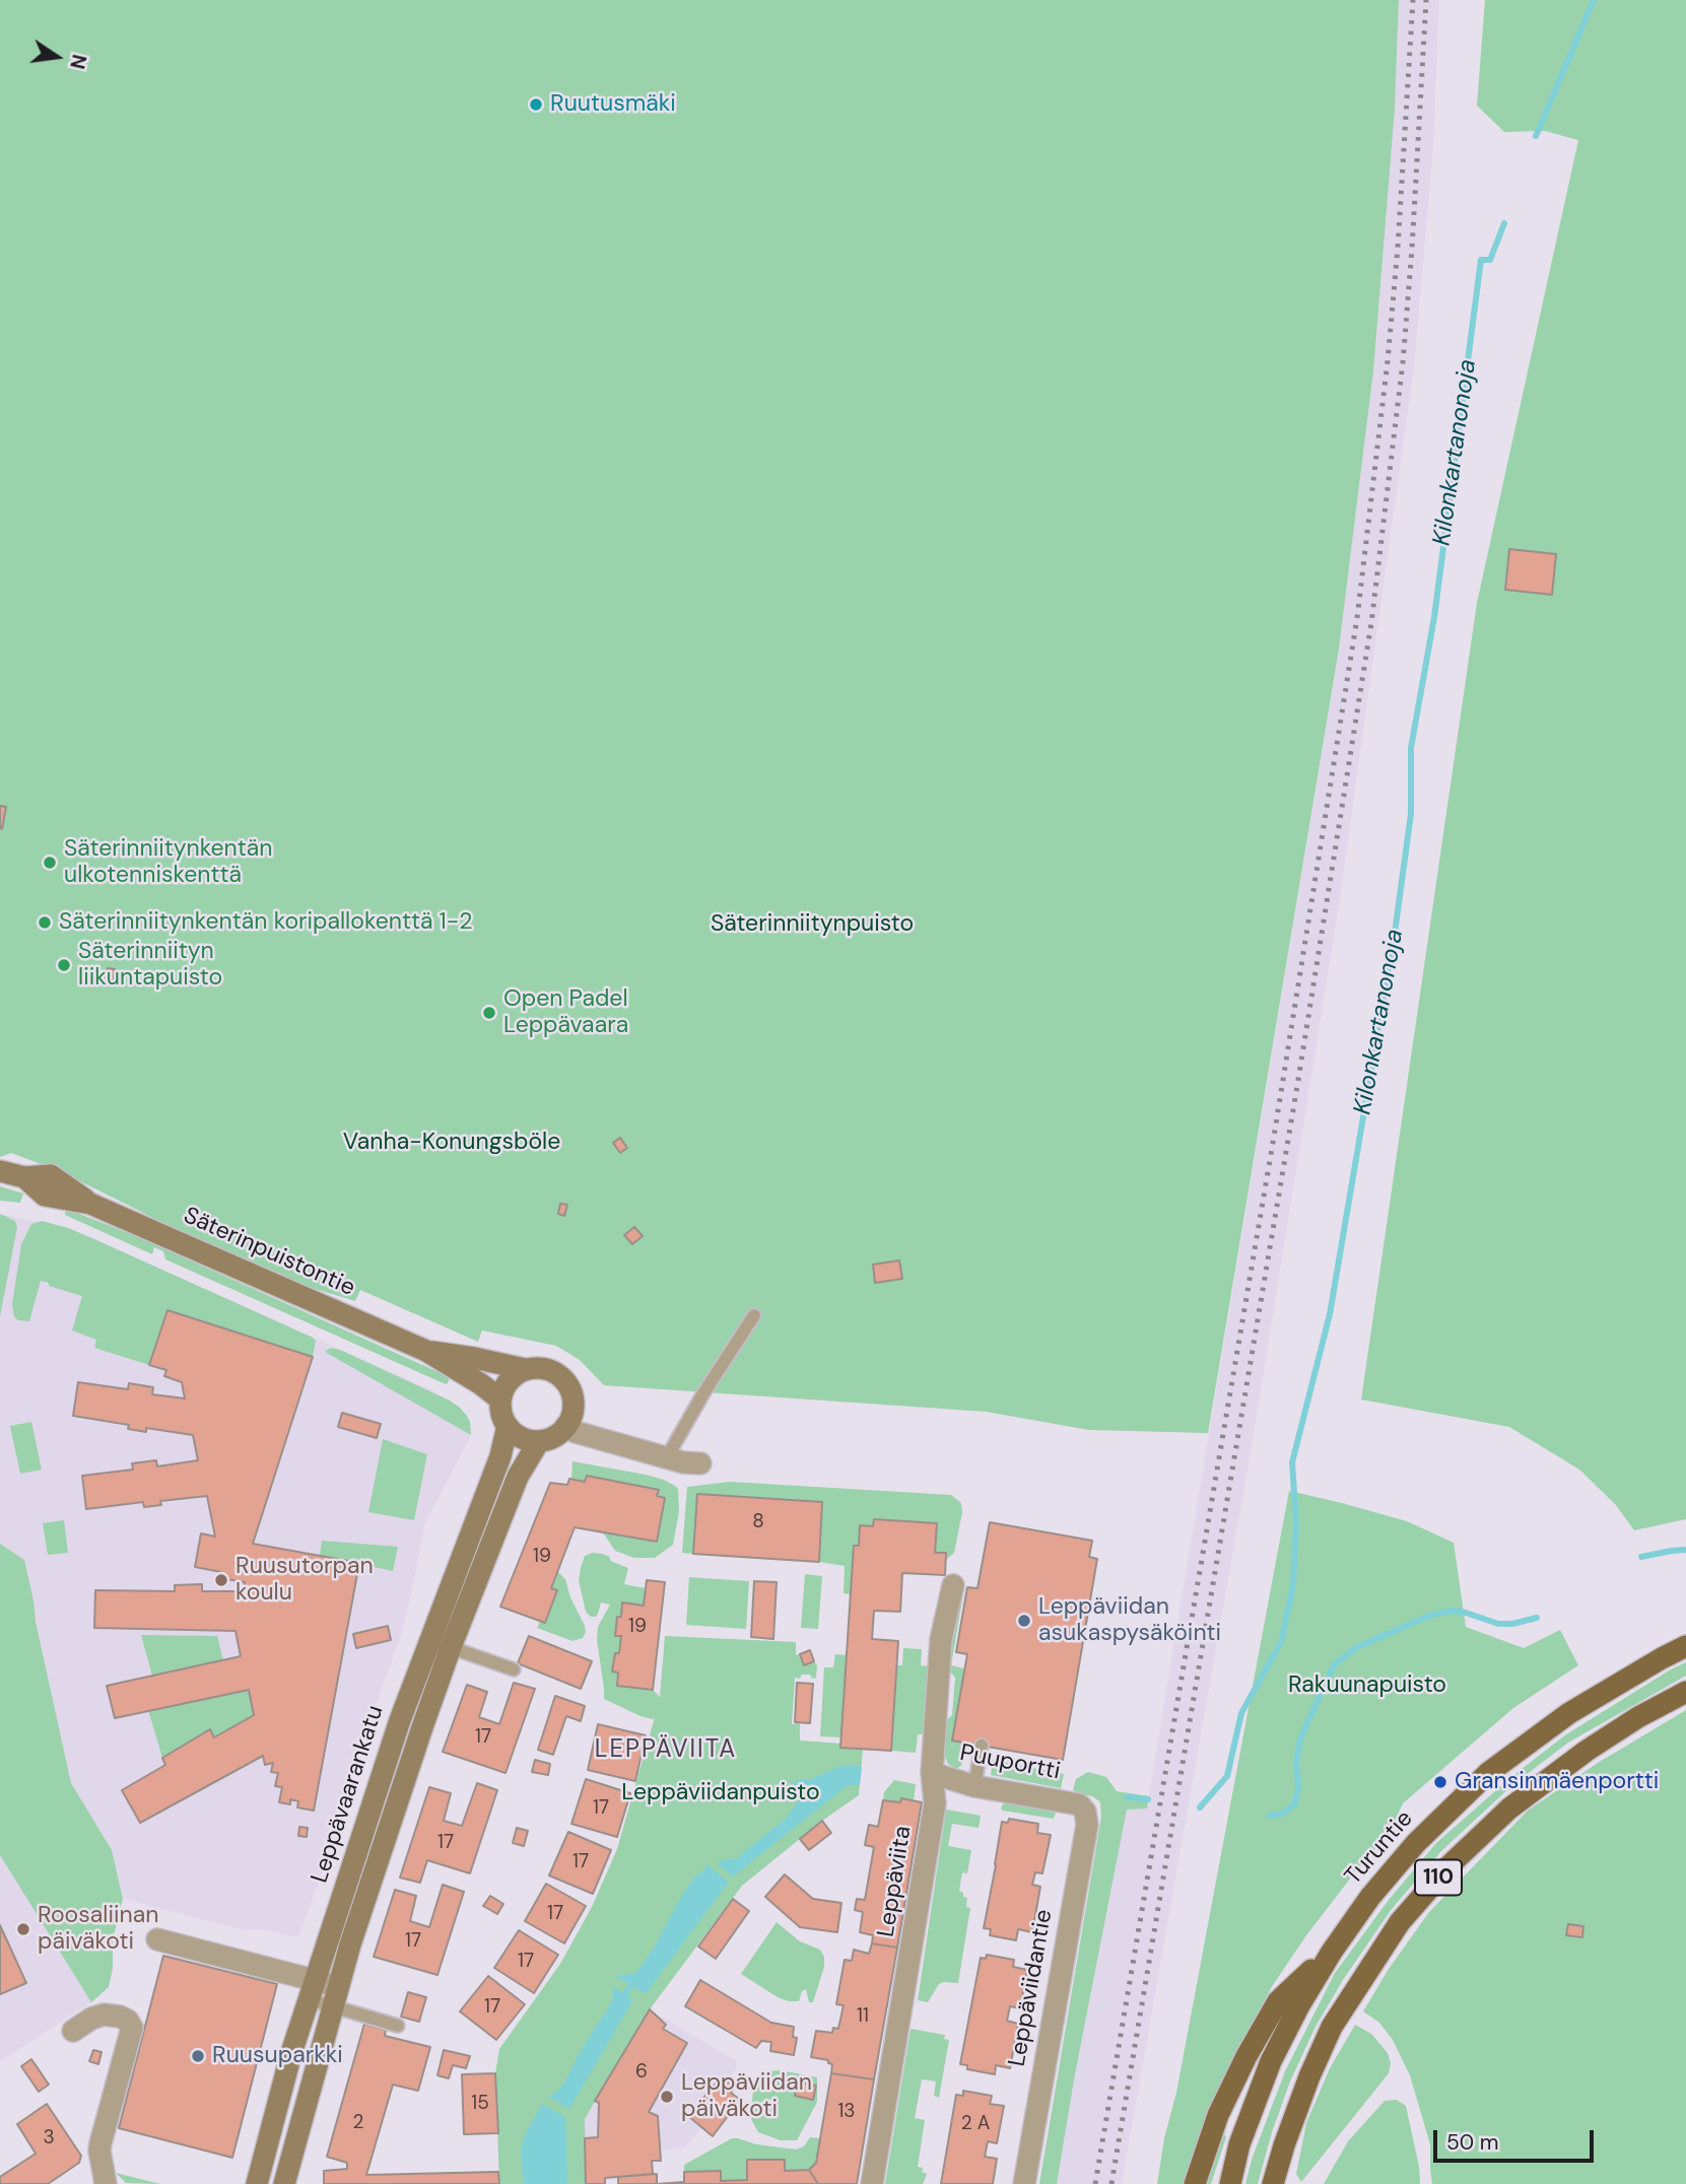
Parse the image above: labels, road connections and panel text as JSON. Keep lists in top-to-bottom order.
{
  "streets": {
    "main road": [
      "Säterinpuistontie",
      "Leppävaarankatu",
      "Turuntie",
      "110"
    ],
    "street": ["Puuportti", "Leppäviita", "Leppäviidantie"]
  },
  "crossings": [
    ["Säterinpuistontie", "Leppävaarankatu"],
    ["Puuportti", "Leppäviita"],
    ["Puuportti", "Leppäviidantie"]
  ],
  "districts": ["LEPPÄVIITA"],
  "water": ["Kilonkartanonoja"],
  "parks": [
    "Säterinniitynpuisto",
    "Vanha-Konungsböle",
    "Rakuunapuisto",
    "Leppäviidanpuisto"
  ],
  "places": [
    "Ruutusmäki",
    "Säterinniitynkentän ulkotenniskenttä",
    "Säterinniitynkentän koripallokenttä 1-2",
    "Säterinniityn liikuntapuisto",
    "Open Padel Leppävaara",
    "Ruusutorpan koulu",
    "Leppäviidan asukaspysäköinti",
    "Gransinmäenportti",
    "Roosaliinan päiväkoti",
    "Ruusuparkki",
    "Leppäviidan päiväkoti"
  ],
  "house_numbers": [
    "8",
    "19",
    "19",
    "17",
    "17",
    "17",
    "17",
    "17",
    "17",
    "17",
    "17",
    "11",
    "6",
    "15",
    "13",
    "2",
    "2 A",
    "3"
  ],
  "scale_bar": "50 m",
  "north": "right"
}
